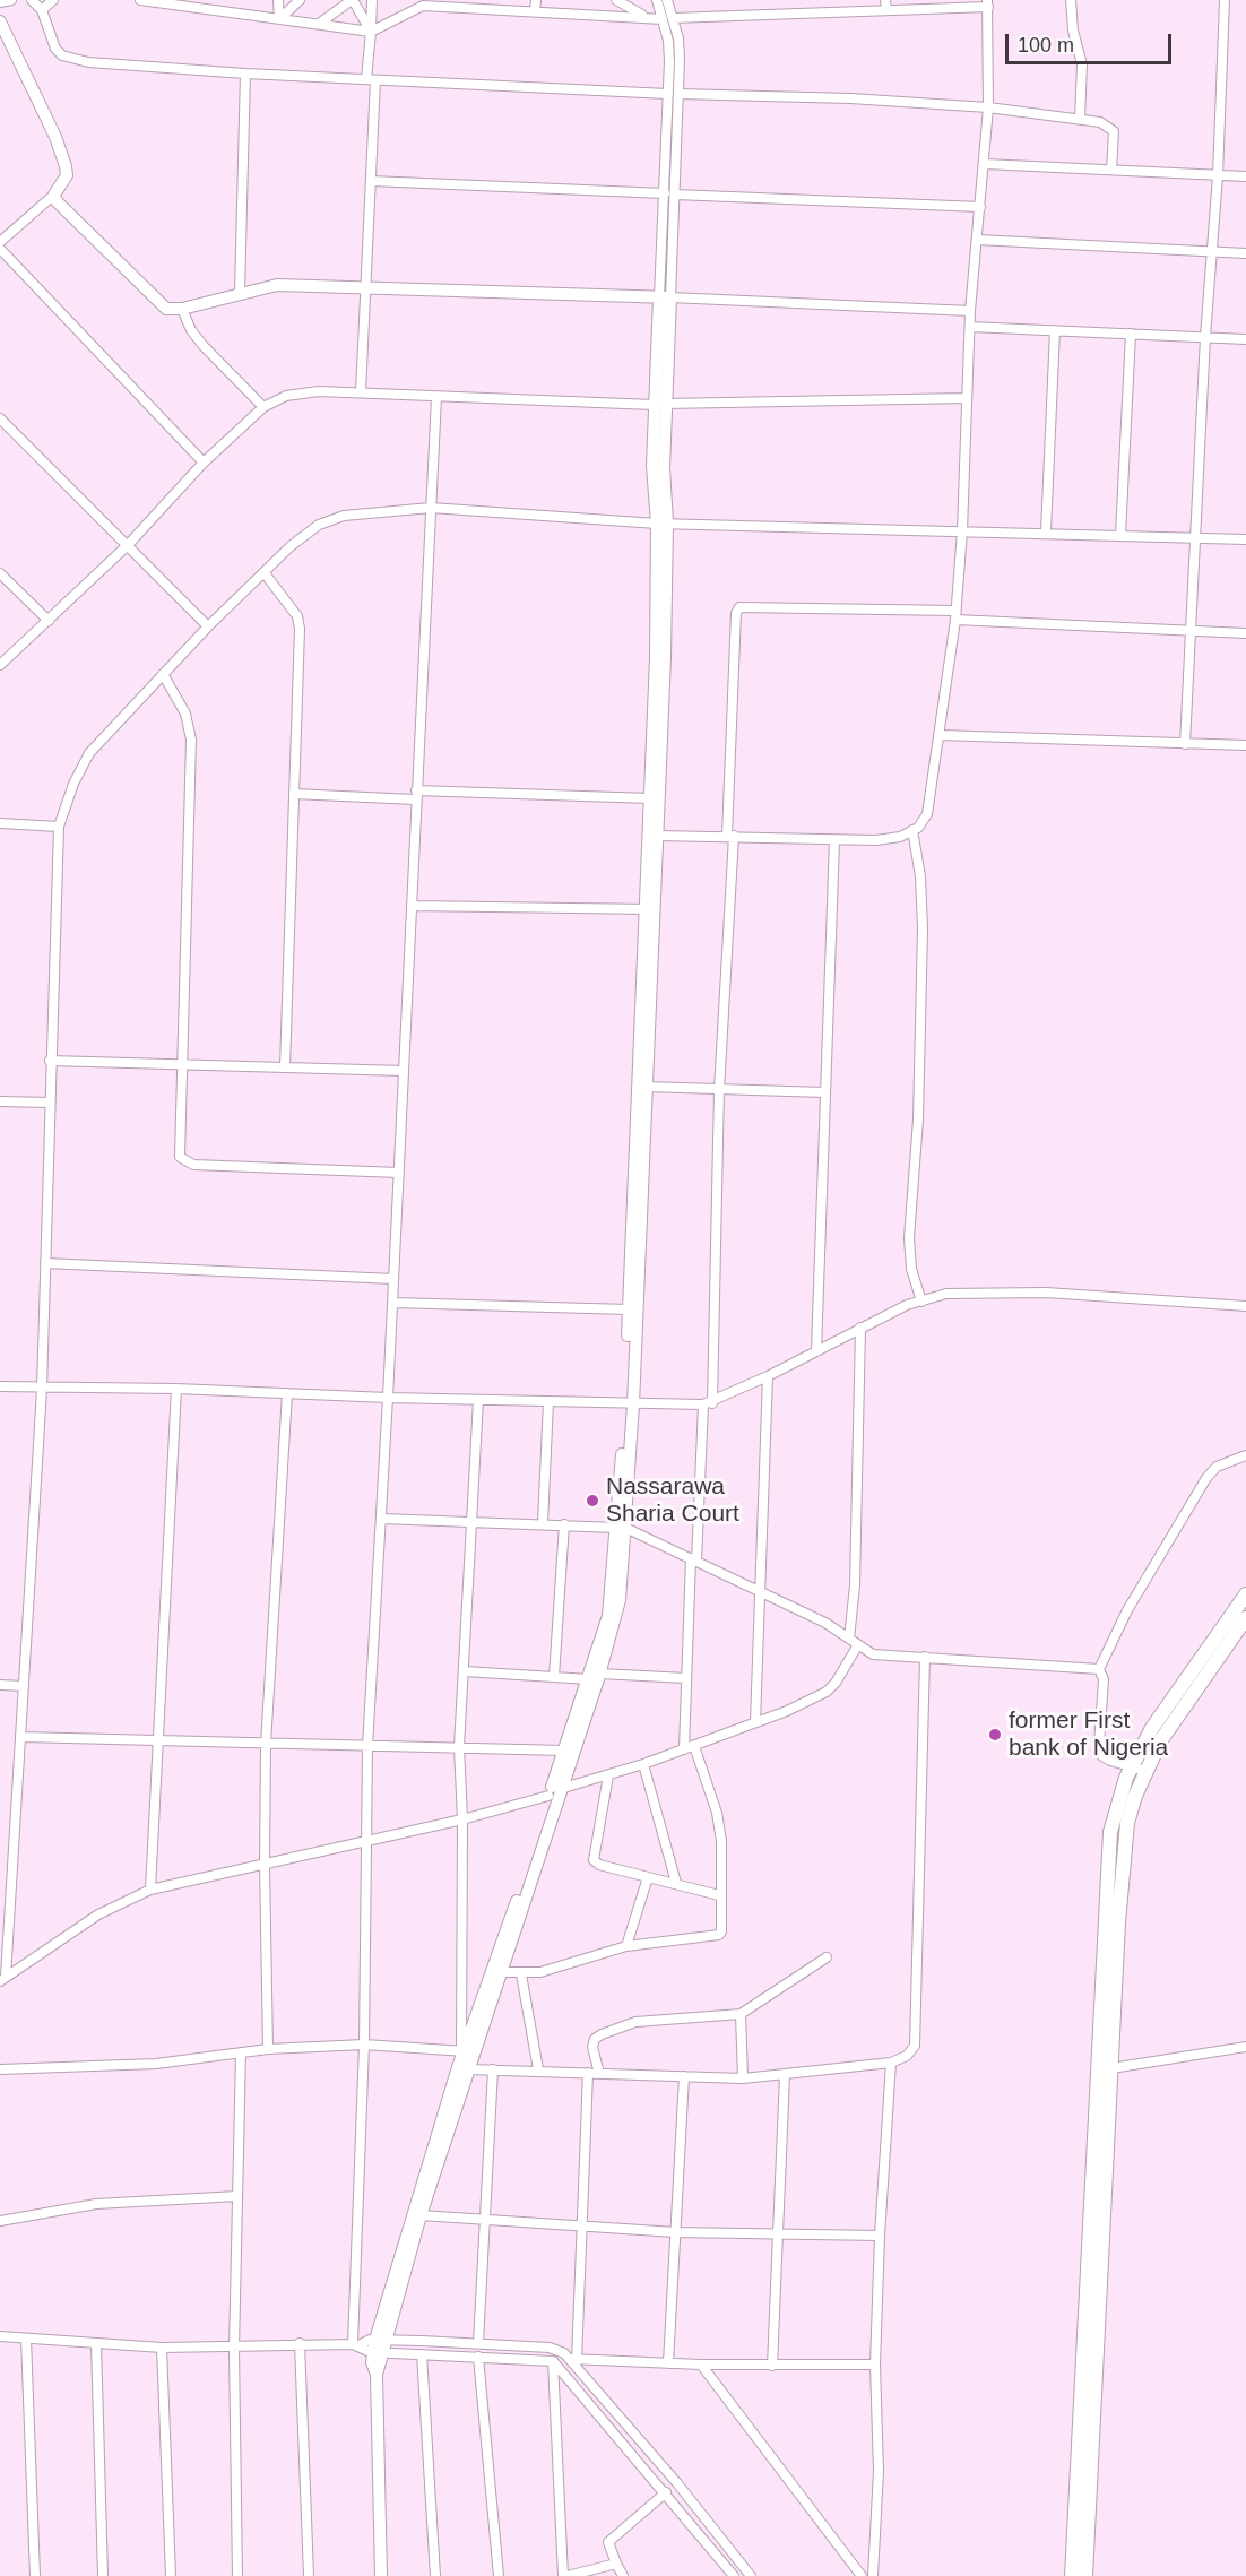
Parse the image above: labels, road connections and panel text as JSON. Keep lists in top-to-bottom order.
{
  "places": ["Nassarawa Sharia Court", "former First bank of Nigeria"],
  "scale_bar": "100 m"
}
